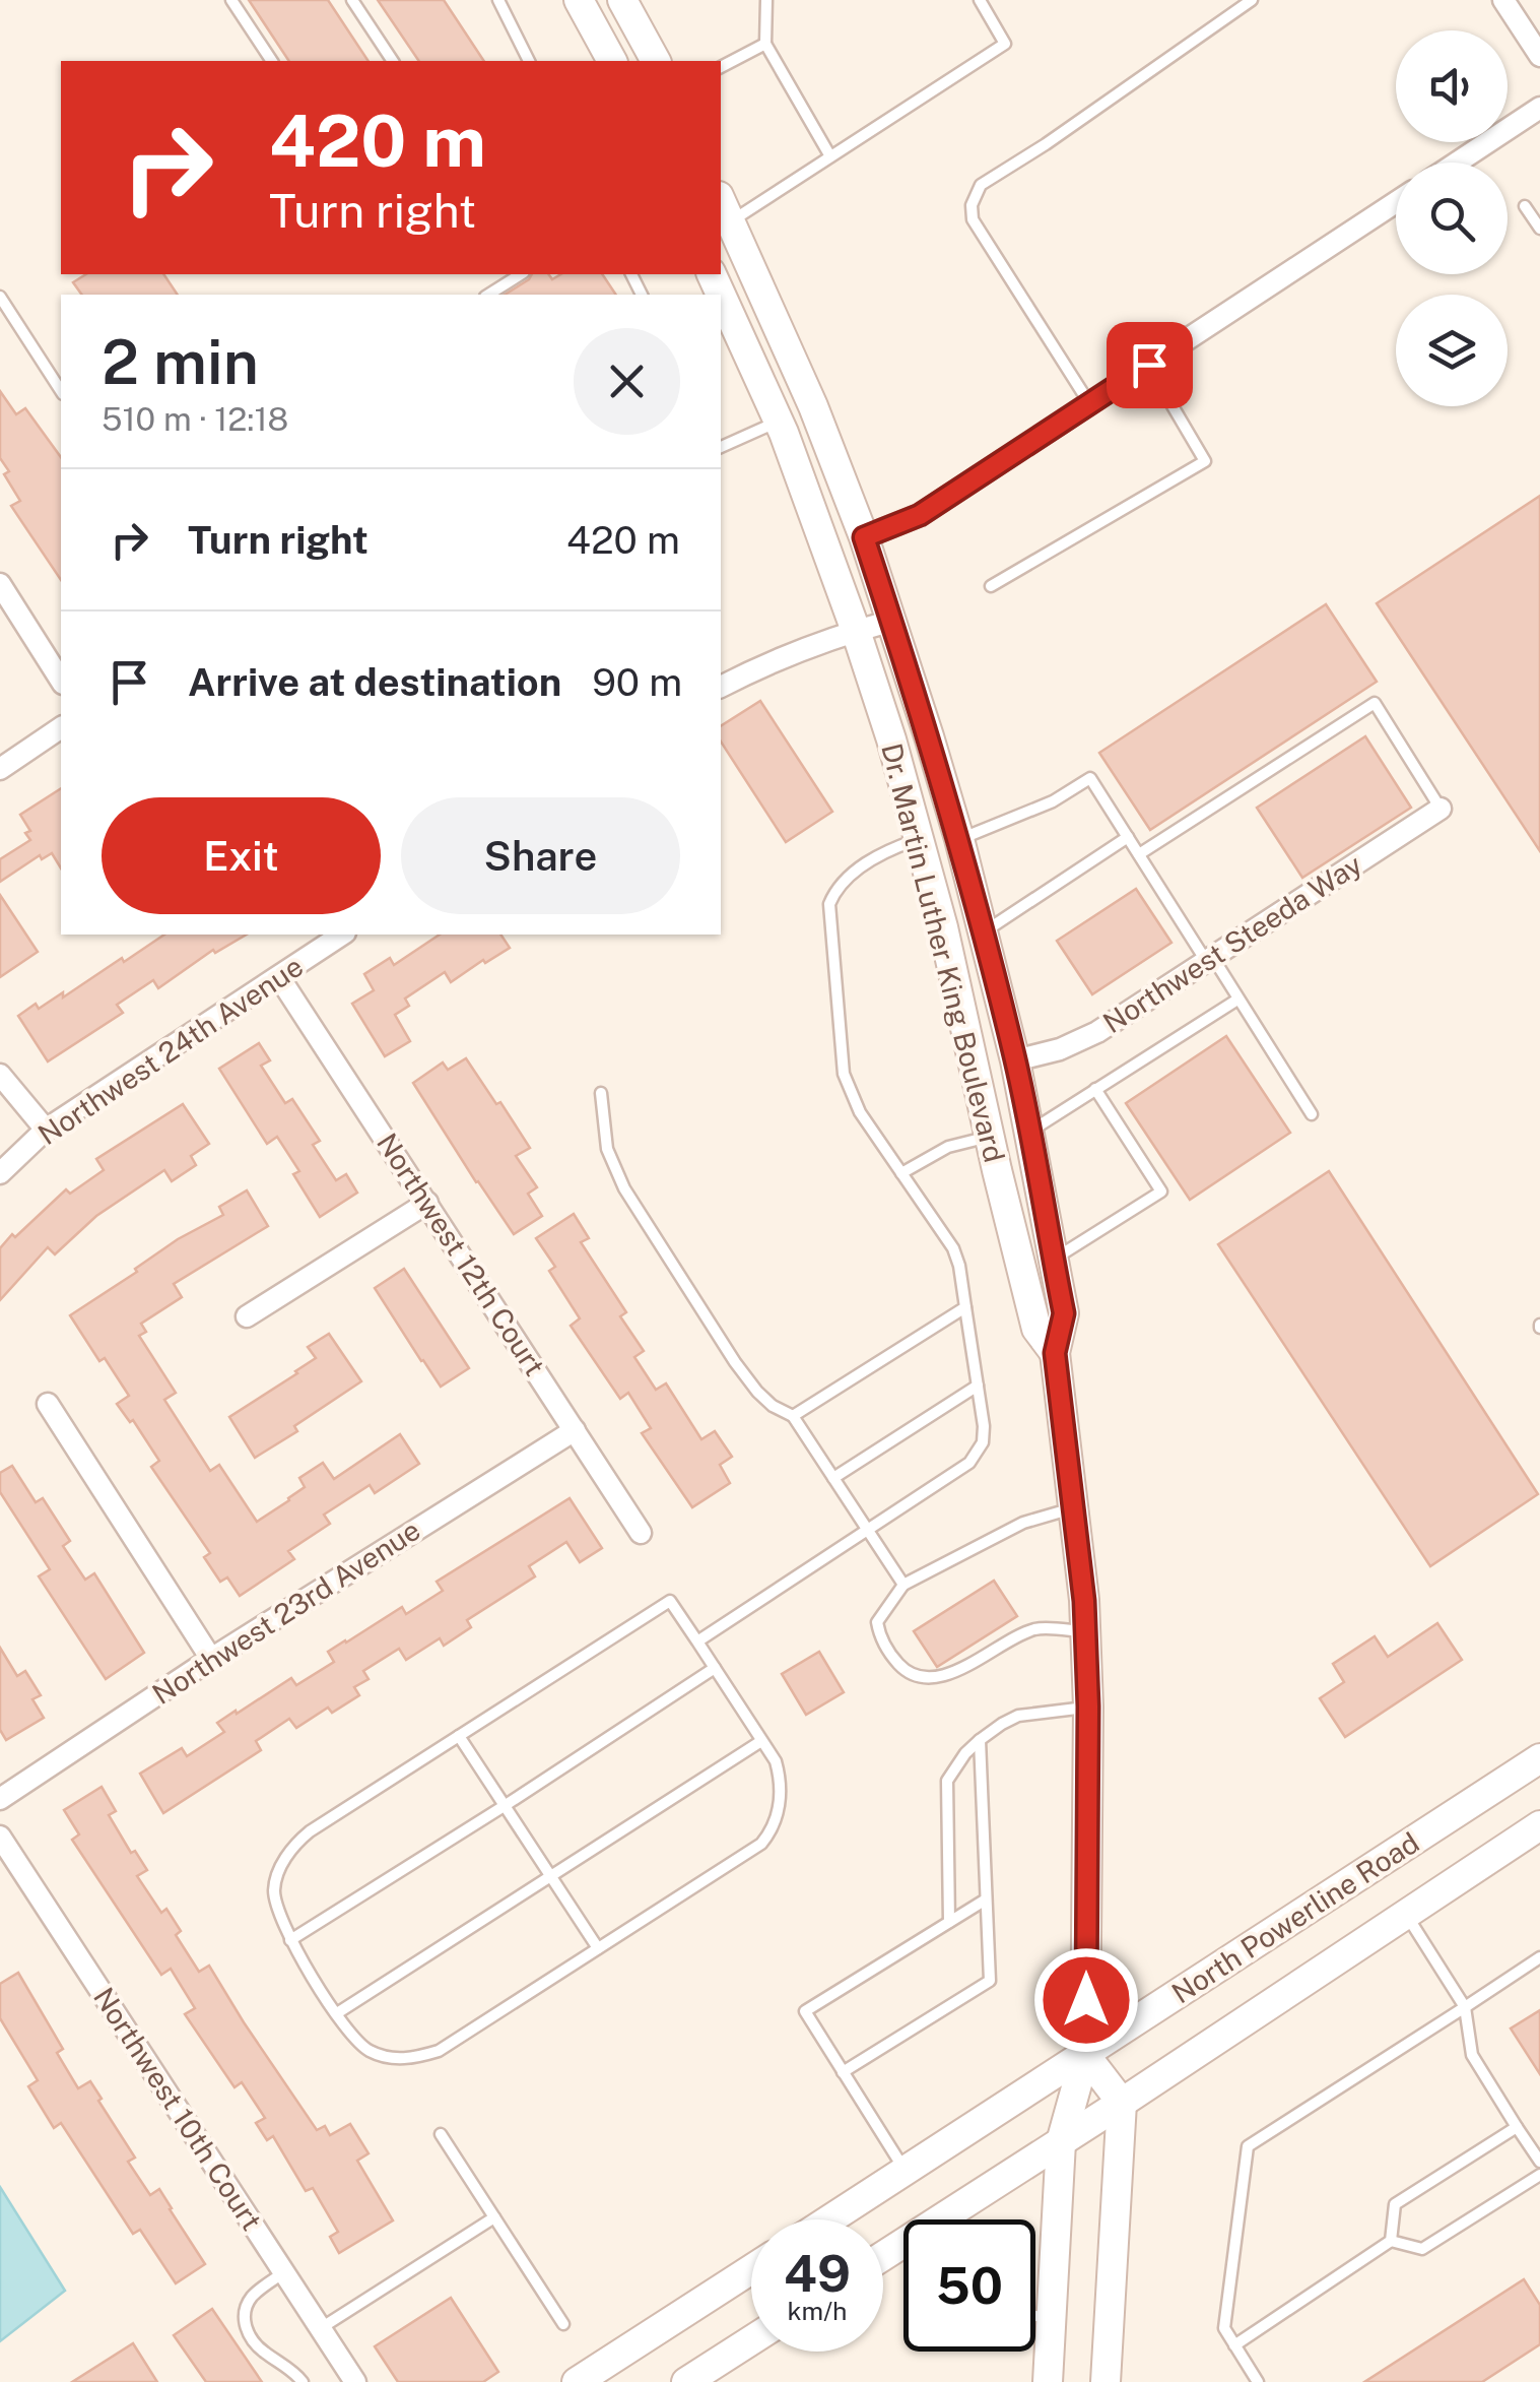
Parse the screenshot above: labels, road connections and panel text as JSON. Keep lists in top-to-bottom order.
{
  "streets": {
    "main road": ["Dr. Martin Luther King Boulevard", "North Powerline Road"],
    "street": [
      "Northwest Steeda Way",
      "Northwest 24th Avenue",
      "Northwest 12th Court",
      "Northwest 23rd Avenue",
      "Northwest 10th Court"
    ]
  },
  "crossings": [
    ["Northwest Steeda Way", "Dr. Martin Luther King Boulevard"],
    ["Dr. Martin Luther King Boulevard", "North Powerline Road"],
    ["Northwest 24th Avenue", "Northwest 12th Court"],
    ["Northwest 12th Court", "Northwest 23rd Avenue"]
  ],
  "page": {
    "turn": ["420 m", "Turn right"],
    "heading": ["2 min", "510 m · 12:18"],
    "list": [
      {
        "name": "Turn right",
        "value": "420 m"
      },
      {
        "name": "Arrive at destination",
        "value": "90 m"
      }
    ],
    "buttons": ["Exit", "Share"],
    "speed": "49 km/h",
    "limit": "50"
  }
}
